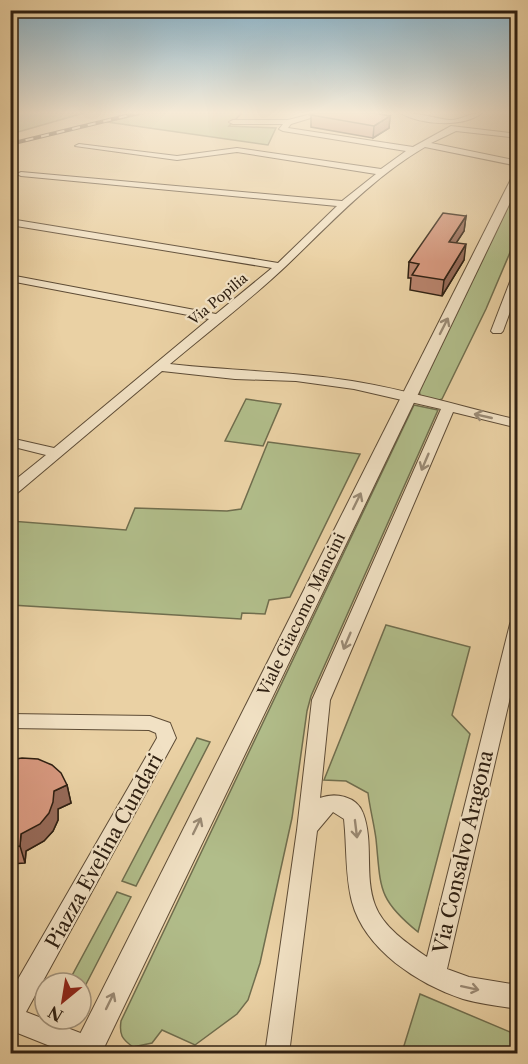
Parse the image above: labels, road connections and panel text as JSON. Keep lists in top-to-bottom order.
{
  "streets": {
    "street": [
      "Via Popilia",
      "Viale Giacomo Mancini",
      "Piazza Evelina Cundari",
      "Via Consalvo Aragona"
    ]
  },
  "north": "bottom left"
}
